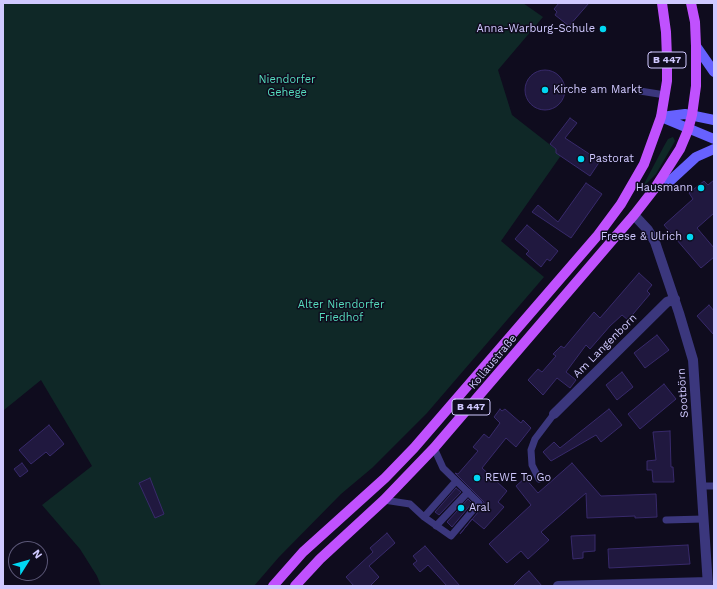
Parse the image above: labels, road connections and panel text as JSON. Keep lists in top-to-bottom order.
{
  "streets": {
    "main road": ["B 447", "Kollaustraße"],
    "street": ["Am Langenborn", "Sootbörn"]
  },
  "crossings": [
    ["B 447", "Kollaustraße"],
    ["B 447", "Sootbörn"],
    ["Am Langenborn", "Sootbörn"],
    ["Kollaustraße", "Sootbörn"]
  ],
  "parks": ["Niendorfer Gehege", "Alter Niendorfer Friedhof"],
  "places": [
    "Anna-Warburg-Schule",
    "Kirche am Markt",
    "Pastorat",
    "Hausmann",
    "Freese & Ulrich",
    "REWE To Go",
    "Aral"
  ],
  "north": "top right"
}
